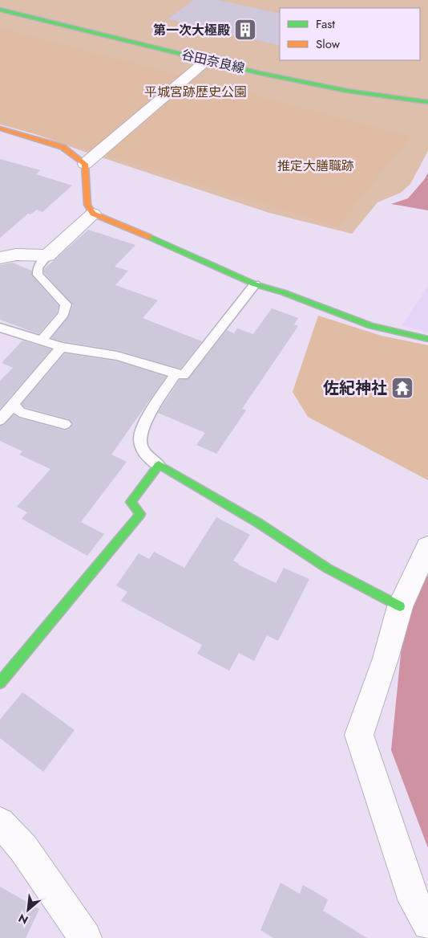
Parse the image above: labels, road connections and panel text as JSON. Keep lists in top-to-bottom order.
{
  "streets": {
    "street": ["谷田奈良線"]
  },
  "parks": ["平城宮跡歴史公園", "推定大膳職跡"],
  "places": {
    "building": ["第一次大極殿"],
    "temple": ["佐紀神社"]
  },
  "legend": ["Fast", "Slow"],
  "north": "bottom left"
}
